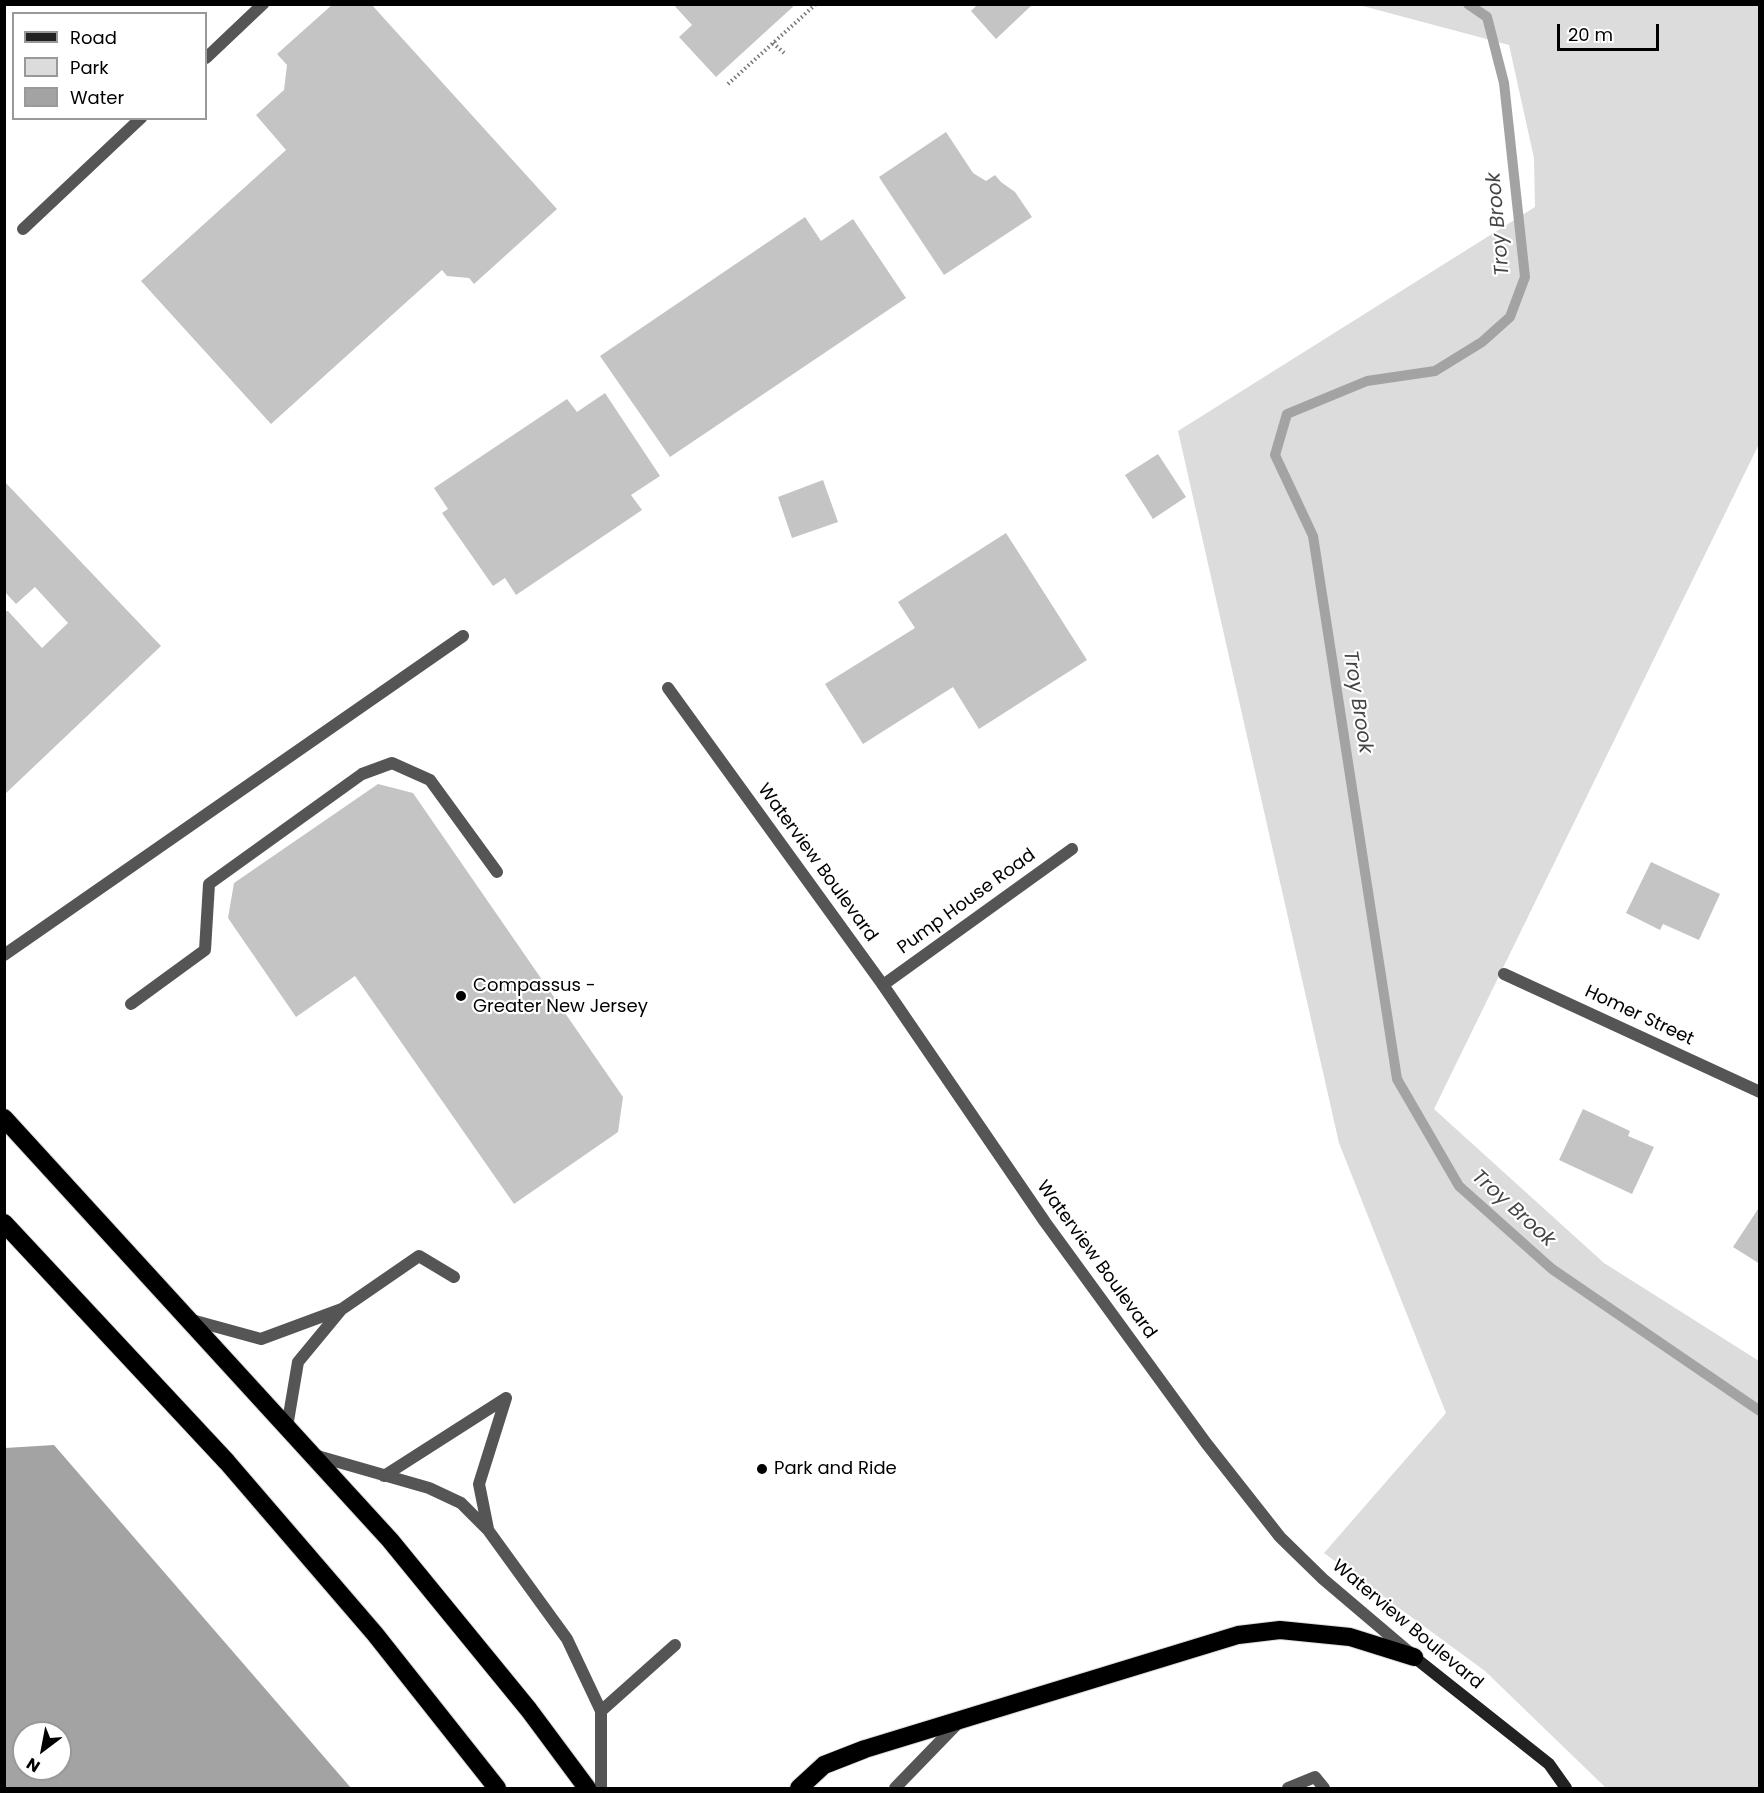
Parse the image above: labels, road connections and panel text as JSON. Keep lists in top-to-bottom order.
{
  "streets": {
    "street": ["Waterview Boulevard", "Pump House Road", "Homer Street"]
  },
  "crossings": [
    ["Waterview Boulevard", "Pump House Road"]
  ],
  "water": ["Troy Brook"],
  "places": ["Compassus - Greater New Jersey", "Park and Ride"],
  "legend": ["Road", "Park", "Water"],
  "scale_bar": "20 m",
  "north": "bottom left"
}
